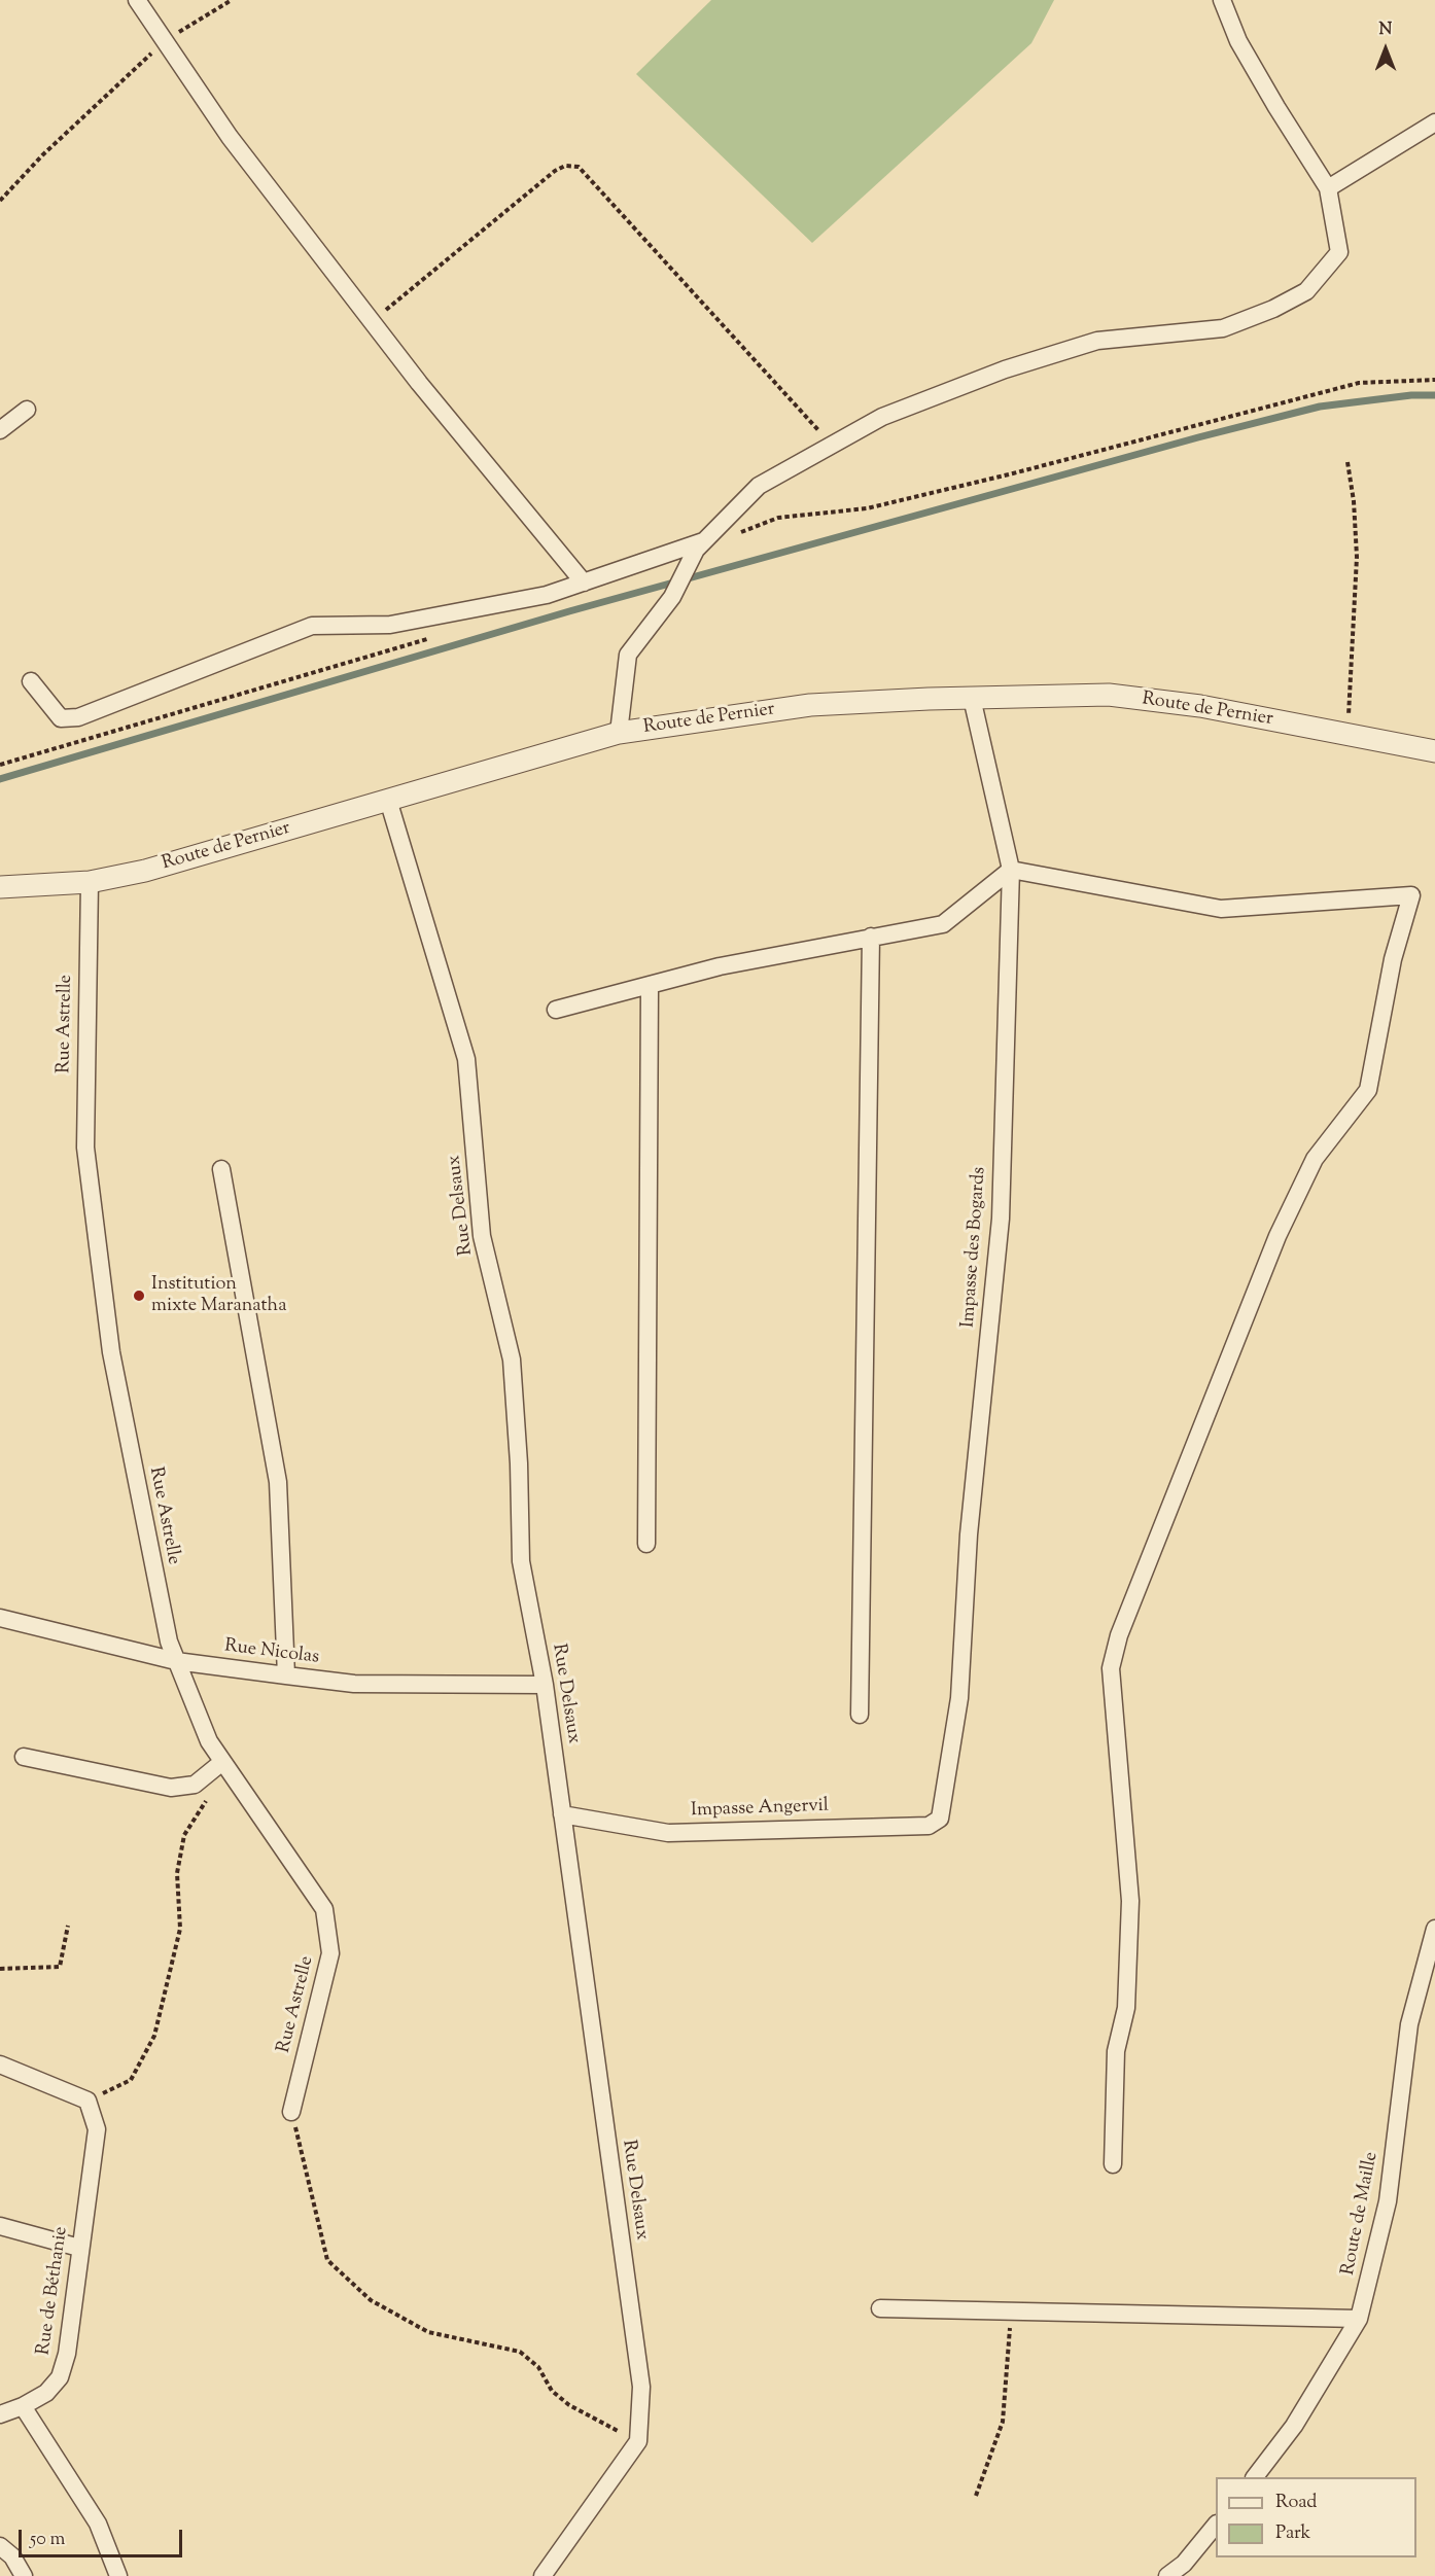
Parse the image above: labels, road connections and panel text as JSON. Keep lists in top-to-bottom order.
{
  "streets": {
    "street": [
      "Route de Pernier",
      "Rue Astrelle",
      "Rue Delsaux",
      "Impasse des Bogards",
      "Rue Nicolas",
      "Impasse Angervil",
      "Route de Maille",
      "Rue de Béthanie"
    ]
  },
  "crossings": [
    ["Route de Pernier", "Rue Astrelle"],
    ["Route de Pernier", "Rue Delsaux"],
    ["Route de Pernier", "Impasse des Bogards"],
    ["Rue Astrelle", "Rue Nicolas"],
    ["Rue Delsaux", "Rue Nicolas"],
    ["Rue Delsaux", "Impasse Angervil"],
    ["Impasse des Bogards", "Impasse Angervil"]
  ],
  "places": ["Institution mixte Maranatha"],
  "legend": ["Road", "Park"],
  "scale_bar": "50 m",
  "north": "top"
}
